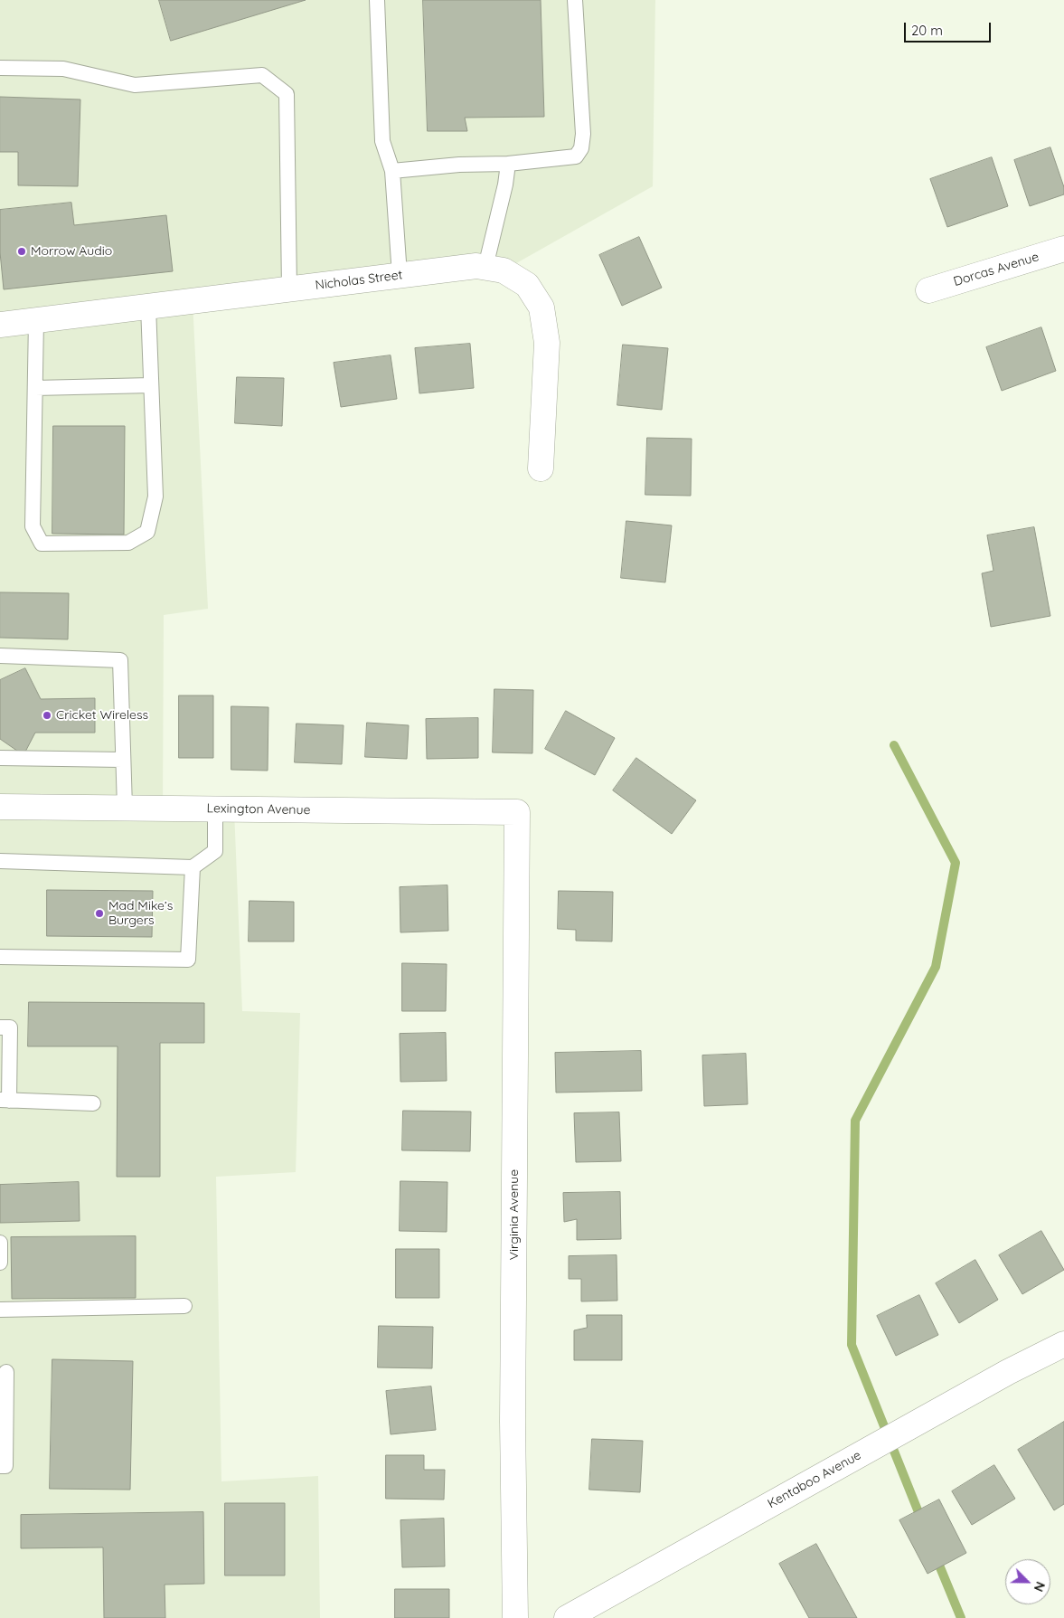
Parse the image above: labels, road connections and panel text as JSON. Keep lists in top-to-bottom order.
{
  "streets": {
    "street": [
      "Dorcas Avenue",
      "Nicholas Street",
      "Lexington Avenue",
      "Virginia Avenue",
      "Kentaboo Avenue"
    ]
  },
  "crossings": [
    ["Lexington Avenue", "Virginia Avenue"]
  ],
  "places": ["Morrow Audio", "Cricket Wireless", "Mad Mike’s Burgers"],
  "scale_bar": "20 m",
  "north": "bottom right"
}
